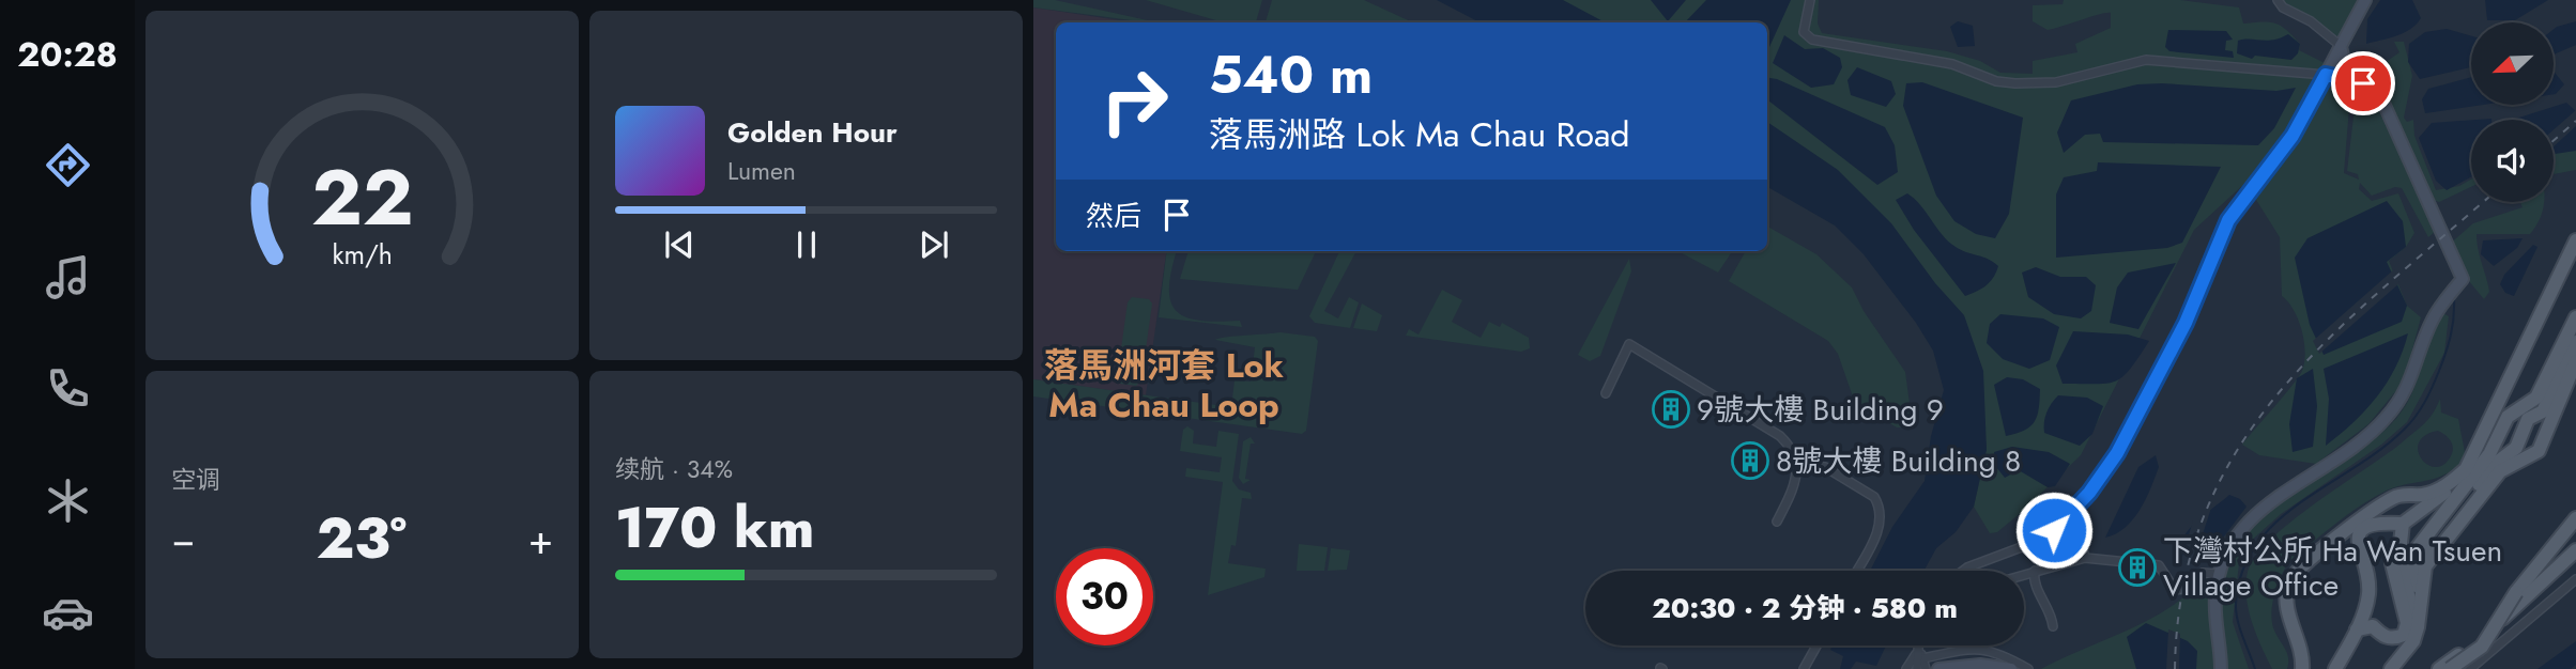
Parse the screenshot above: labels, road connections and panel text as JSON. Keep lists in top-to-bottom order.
{
  "districts": ["落馬洲河套 Lok Ma Chau Loop"],
  "places": {
    "building": ["9號大樓 Building 9", "8號大樓 Building 8", "下灣村公所 Ha Wan Tsuen Village Office"]
  },
  "north": "bottom left",
  "page": {
    "tabs": "20:28",
    "turn": ["540 m", "落馬洲路 Lok Ma Chau Road"],
    "song": ["Golden Hour", "Lumen"],
    "then": "然后",
    "tile": [
      "空调",
      ["续航 · 34%", "170 km"]
    ],
    "heat": ["−", "23°", "+"],
    "limit": "30",
    "trip": "20:30 · 2 分钟 · 580 m",
    "gauge": ["22", "km/h"]
  }
}
